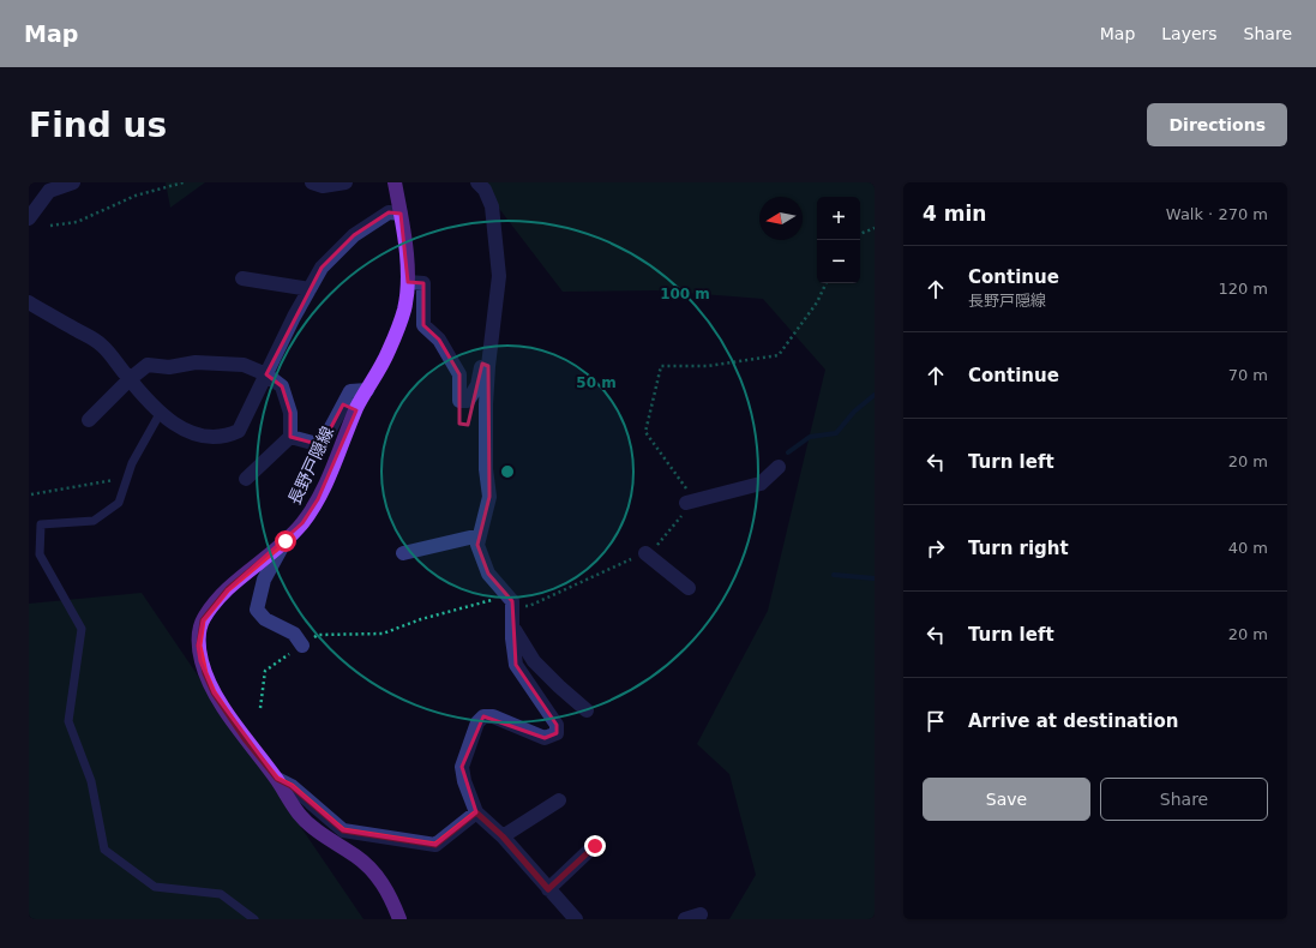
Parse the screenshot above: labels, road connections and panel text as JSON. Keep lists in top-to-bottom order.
{
  "streets": {
    "main road": ["長野戸隠線"]
  },
  "north": "left",
  "page": {
    "header": "Map",
    "nav": ["Map", "Layers", "Share"],
    "buttons": [
      "Directions",
      ["Save", "Share"]
    ],
    "title": "Find us",
    "heading": ["4 min", "Walk · 270 m"],
    "map_buttons": ["+", "−"],
    "list": [
      ["Continue", "長野戸隠線", "120 m"],
      ["Continue", "70 m"],
      ["Turn left", "20 m"],
      ["Turn right", "40 m"],
      ["Turn left", "20 m"],
      "Arrive at destination"
    ]
  },
  "rings": ["100 m", "50 m"]
}
